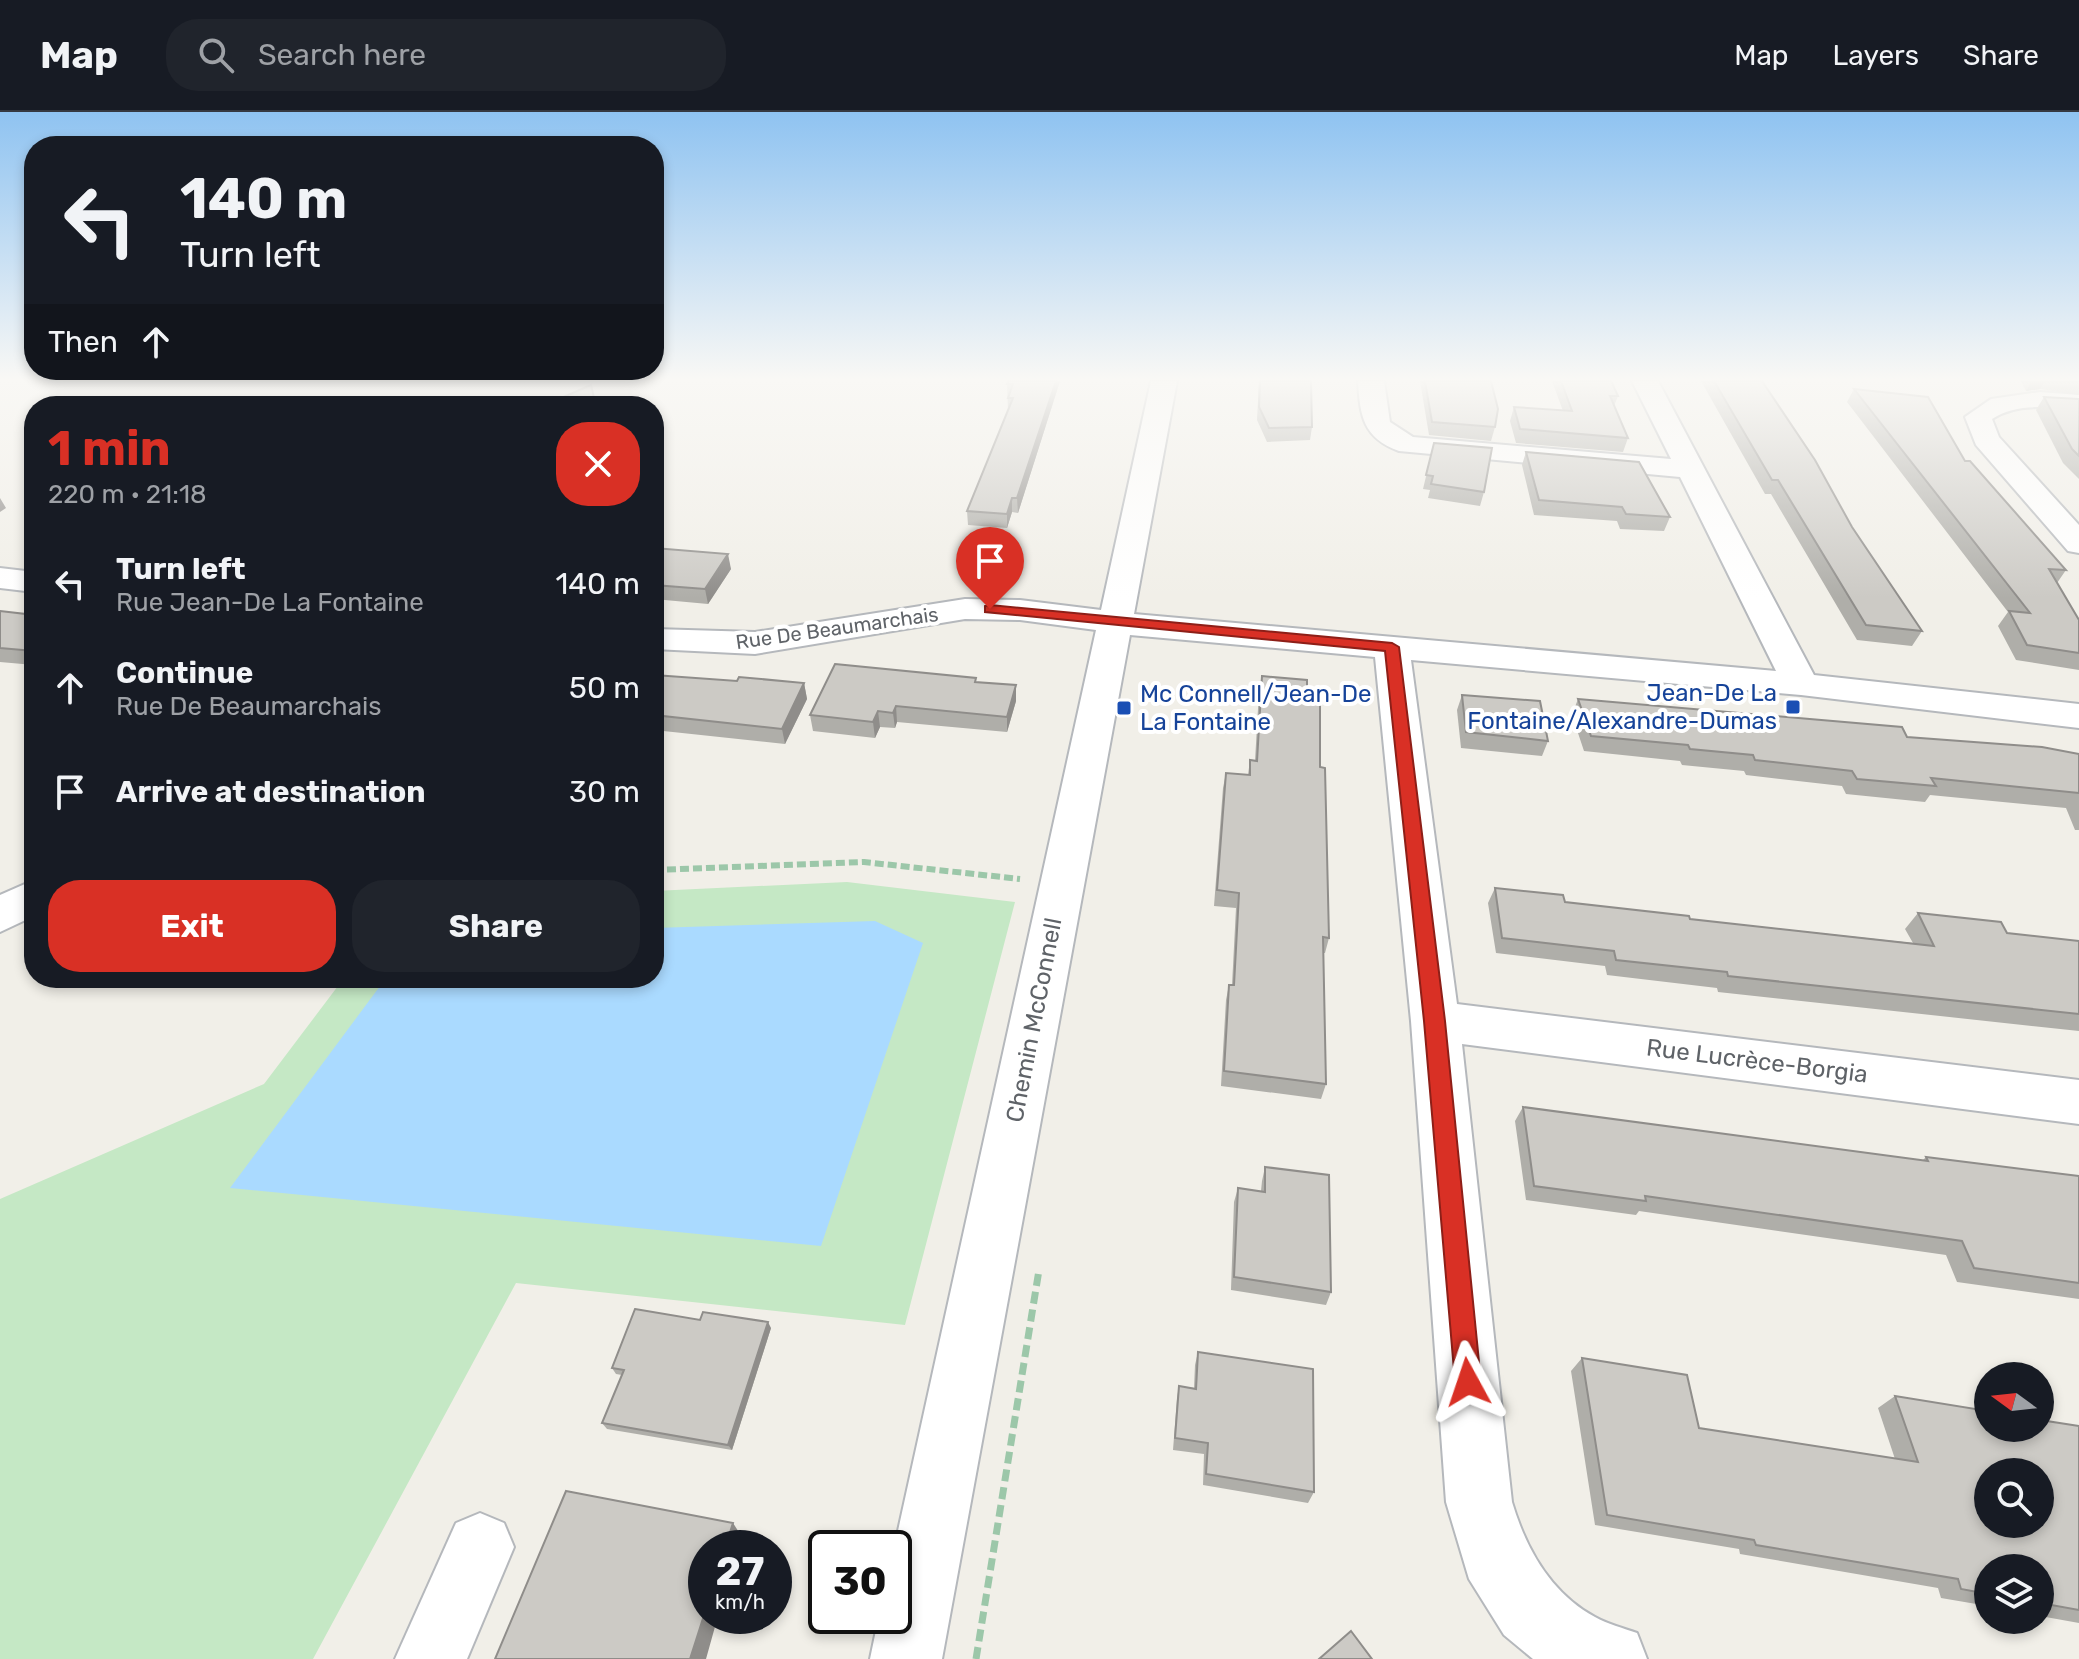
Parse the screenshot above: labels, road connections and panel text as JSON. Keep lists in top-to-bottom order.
{
  "streets": {
    "street": ["Rue De Beaumarchais", "Chemin McConnell", "Rue Lucrèce-Borgia"]
  },
  "crossings": [
    ["Rue De Beaumarchais", "Chemin McConnell"]
  ],
  "places": {
    "transit": ["Jean-De La Fontaine/Alexandre-Dumas", "Mc Connell/Jean-De La Fontaine"]
  },
  "north": "left",
  "page": {
    "header": "Map",
    "search": "Search here",
    "nav": ["Map", "Layers", "Share"],
    "turn": ["140 m", "Turn left"],
    "then": "Then",
    "heading": ["1 min", "220 m · 21:18"],
    "list": [
      {
        "name": "Turn left",
        "note": "Rue Jean-De La Fontaine",
        "value": "140 m"
      },
      {
        "name": "Continue",
        "note": "Rue De Beaumarchais",
        "value": "50 m"
      },
      {
        "name": "Arrive at destination",
        "value": "30 m"
      }
    ],
    "buttons": ["Exit", "Share"],
    "speed": "27 km/h",
    "limit": "30"
  }
}
